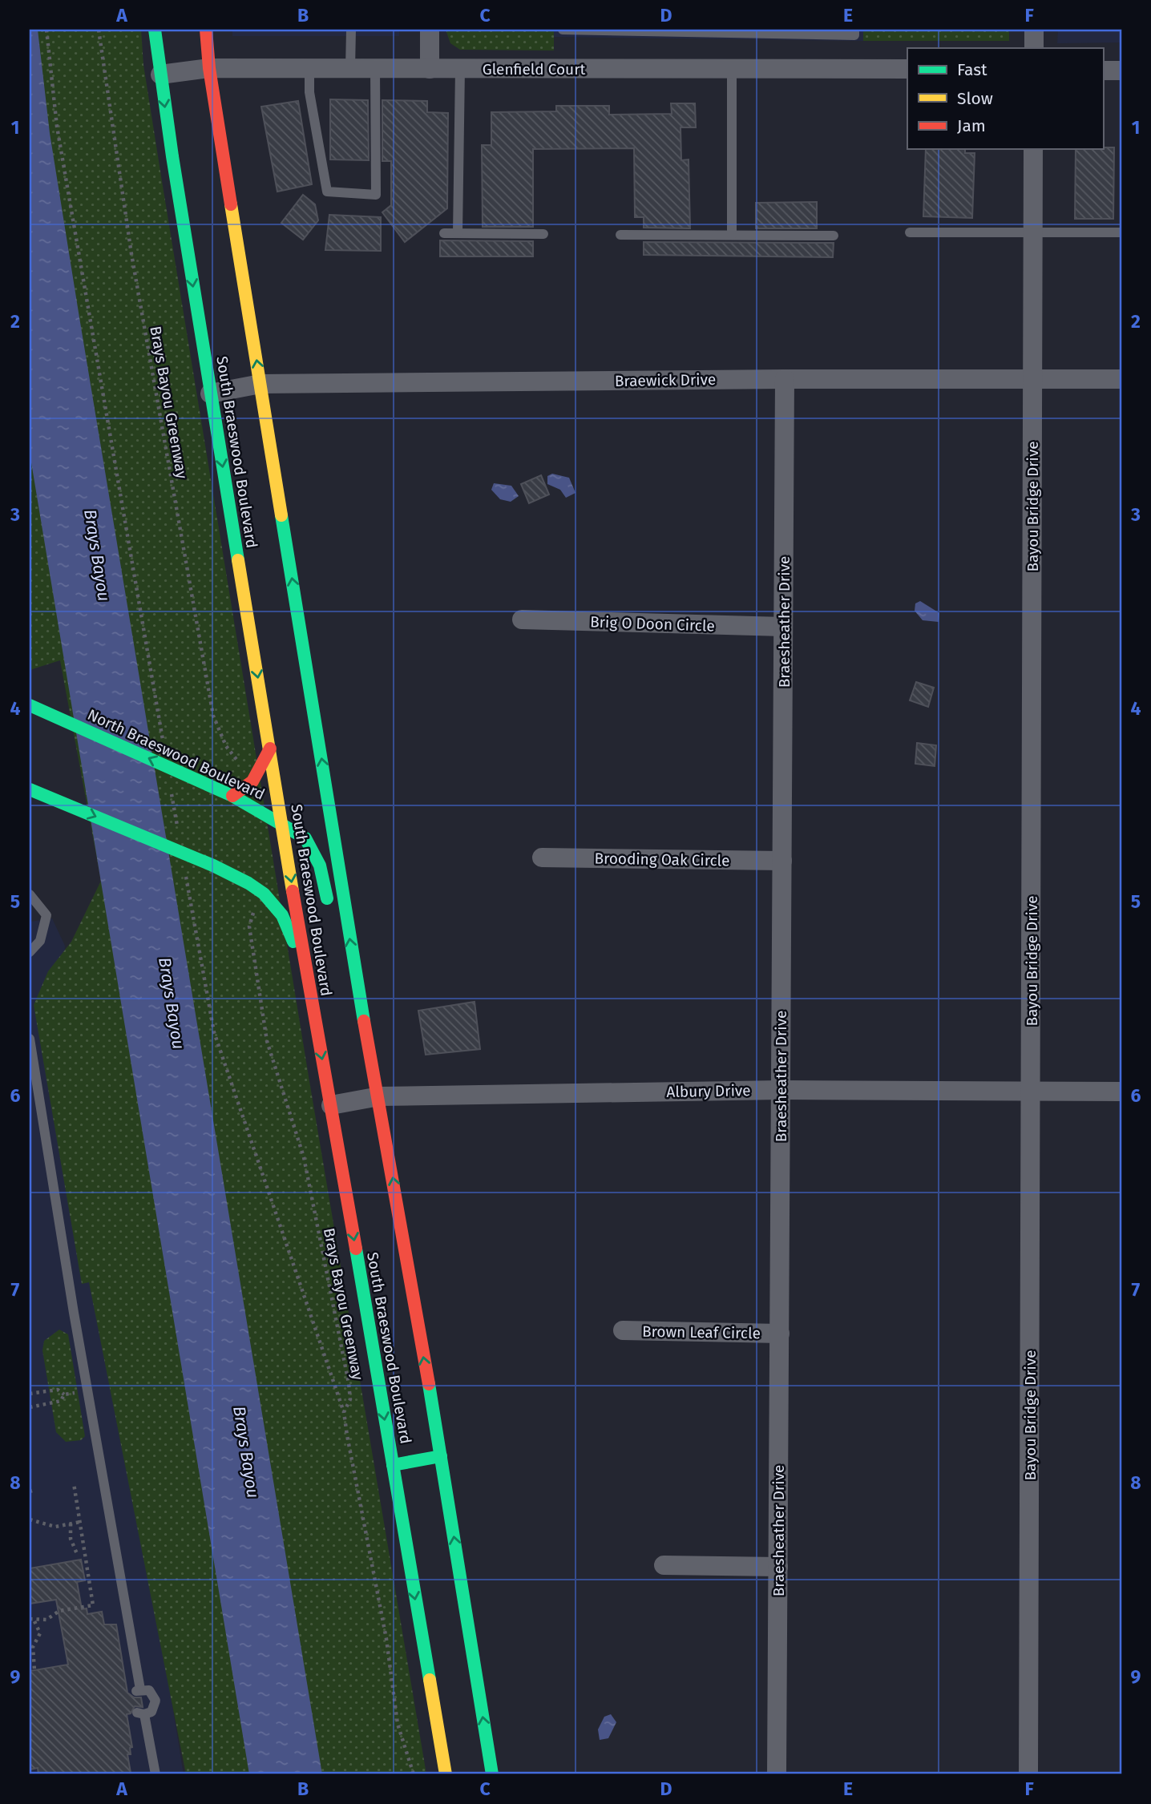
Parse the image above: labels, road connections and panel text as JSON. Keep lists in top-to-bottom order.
{
  "streets": {
    "main road": ["South Braeswood Boulevard", "North Braeswood Boulevard"],
    "street": [
      "Glenfield Court",
      "Braewick Drive",
      "Bayou Bridge Drive",
      "Braesheather Drive",
      "Brig O Doon Circle",
      "Brooding Oak Circle",
      "Albury Drive",
      "Brown Leaf Circle"
    ],
    "path": ["Brays Bayou Greenway"]
  },
  "crossings": [
    ["Glenfield Court", "South Braeswood Boulevard"],
    ["Braewick Drive", "South Braeswood Boulevard"],
    ["Braewick Drive", "Bayou Bridge Drive"],
    ["Braewick Drive", "Braesheather Drive"],
    ["South Braeswood Boulevard", "North Braeswood Boulevard"],
    ["South Braeswood Boulevard", "Albury Drive"],
    ["Bayou Bridge Drive", "Albury Drive"],
    ["Braesheather Drive", "Brig O Doon Circle"],
    ["Braesheather Drive", "Brooding Oak Circle"],
    ["Braesheather Drive", "Albury Drive"],
    ["Braesheather Drive", "Brown Leaf Circle"]
  ],
  "water": ["Brays Bayou"],
  "legend": ["Fast", "Slow", "Jam"],
  "grid": {
    "columns": [
      "A",
      "B",
      "C",
      "D",
      "E",
      "F"
    ],
    "rows": [
      "1",
      "2",
      "3",
      "4",
      "5",
      "6",
      "7",
      "8",
      "9"
    ]
  }
}
